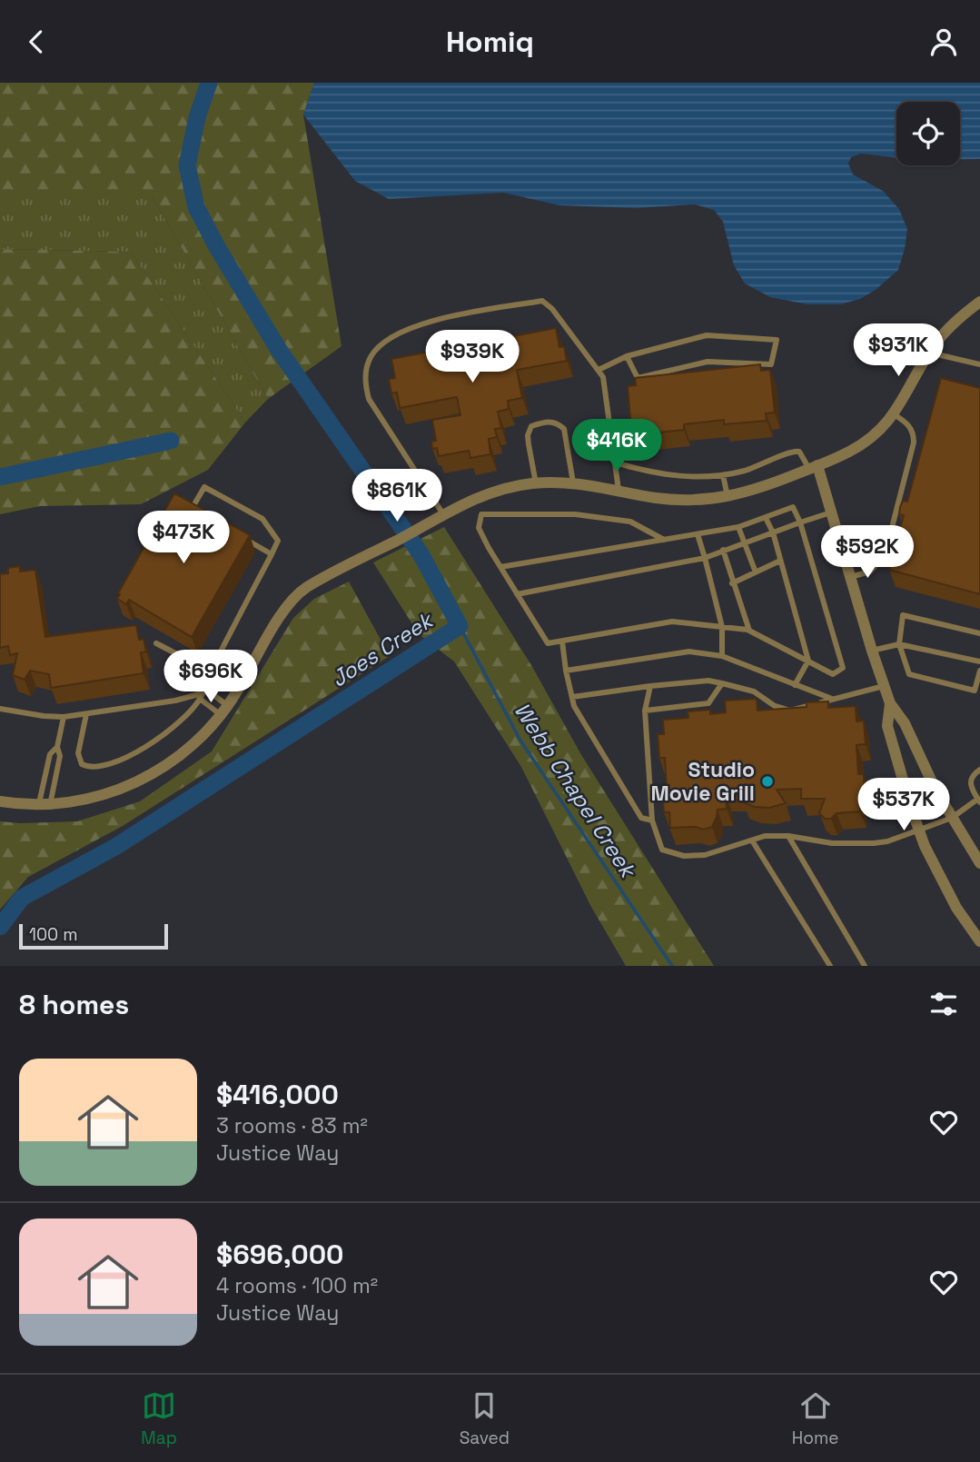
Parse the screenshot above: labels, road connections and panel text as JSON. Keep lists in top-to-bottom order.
{
  "water": ["Joes Creek", "Webb Chapel Creek"],
  "places": ["Studio Movie Grill"],
  "scale_bar": "100 m",
  "page": {
    "header": "Homiq",
    "price": [
      "$931K",
      "$939K",
      "$416K",
      "$861K",
      "$473K",
      "$592K",
      "$696K",
      "$537K"
    ],
    "scale": "100 m",
    "heading": "8 homes",
    "list": [
      {
        "name": "$416,000",
        "note": "3 rooms · 83 m² · Justice Way"
      },
      {
        "name": "$696,000",
        "note": "4 rooms · 100 m² · Justice Way"
      }
    ],
    "tabs": ["Map", "Saved", "Home"]
  }
}
